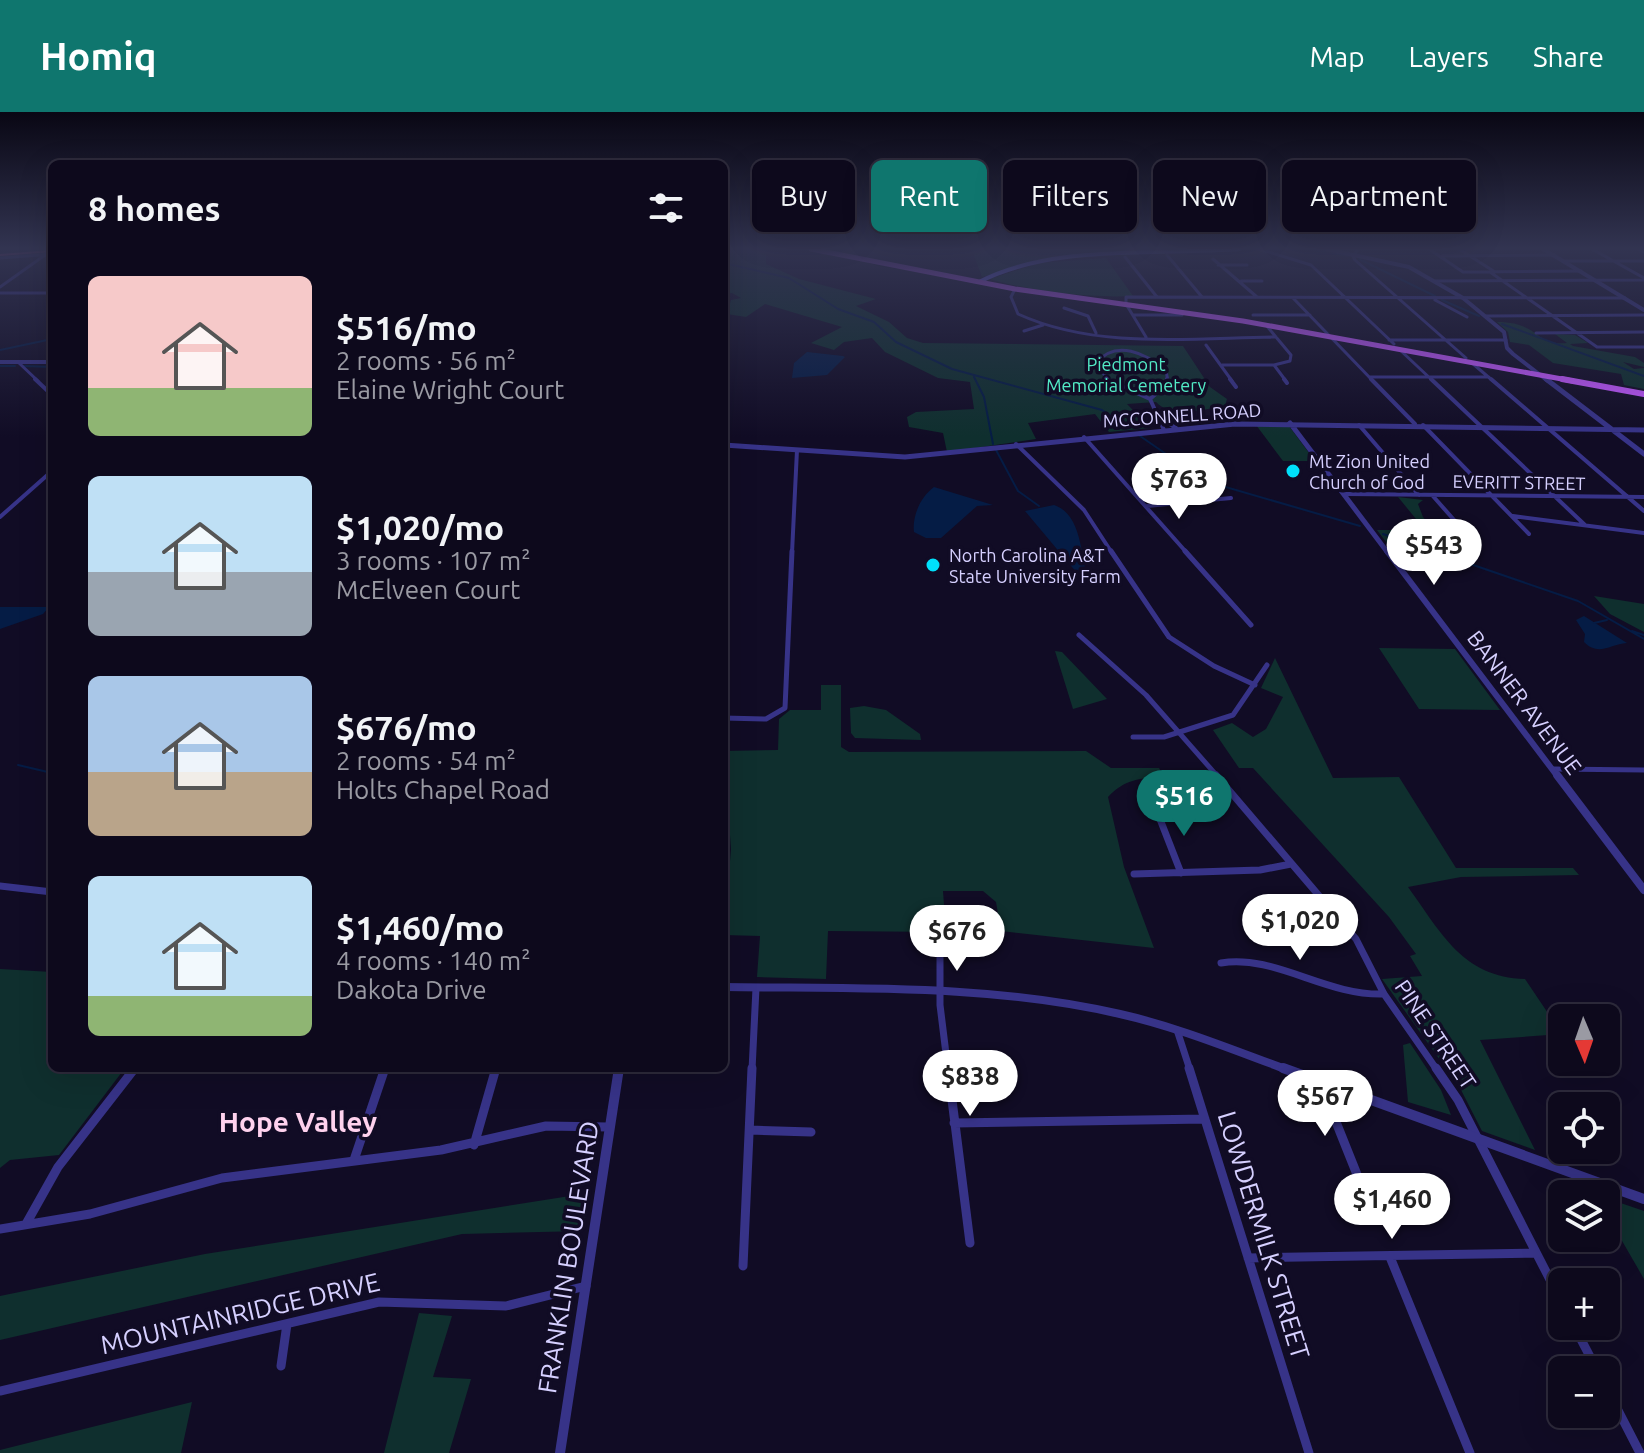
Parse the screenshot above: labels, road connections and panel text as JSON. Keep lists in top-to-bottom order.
{
  "streets": {
    "street": [
      "MCCONNELL ROAD",
      "EVERITT STREET",
      "BANNER AVENUE",
      "PINE STREET",
      "LOWDERMILK STREET",
      "FRANKLIN BOULEVARD",
      "MOUNTAINRIDGE DRIVE"
    ]
  },
  "crossings": [
    ["MCCONNELL ROAD", "BANNER AVENUE"],
    ["EVERITT STREET", "BANNER AVENUE"],
    ["FRANKLIN BOULEVARD", "MOUNTAINRIDGE DRIVE"]
  ],
  "districts": ["Hope Valley"],
  "parks": ["Piedmont Memorial Cemetery"],
  "places": ["Mt Zion United Church of God", "North Carolina A&T State University Farm"],
  "north": "bottom",
  "page": {
    "header": "Homiq",
    "nav": ["Map", "Layers", "Share"],
    "chip": [
      "Buy",
      "Rent",
      "Filters",
      "New",
      "Apartment"
    ],
    "heading": "8 homes",
    "list": [
      {
        "name": "$516/mo",
        "note": "2 rooms · 56 m² · Elaine Wright Court"
      },
      {
        "name": "$1,020/mo",
        "note": "3 rooms · 107 m² · McElveen Court"
      },
      {
        "name": "$676/mo",
        "note": "2 rooms · 54 m² · Holts Chapel Road"
      },
      {
        "name": "$1,460/mo",
        "note": "4 rooms · 140 m² · Dakota Drive"
      }
    ],
    "price": [
      "$763",
      "$543",
      "$516",
      "$1,020",
      "$676",
      "$838",
      "$567",
      "$1,460"
    ],
    "map_buttons": ["+", "−"]
  }
}
